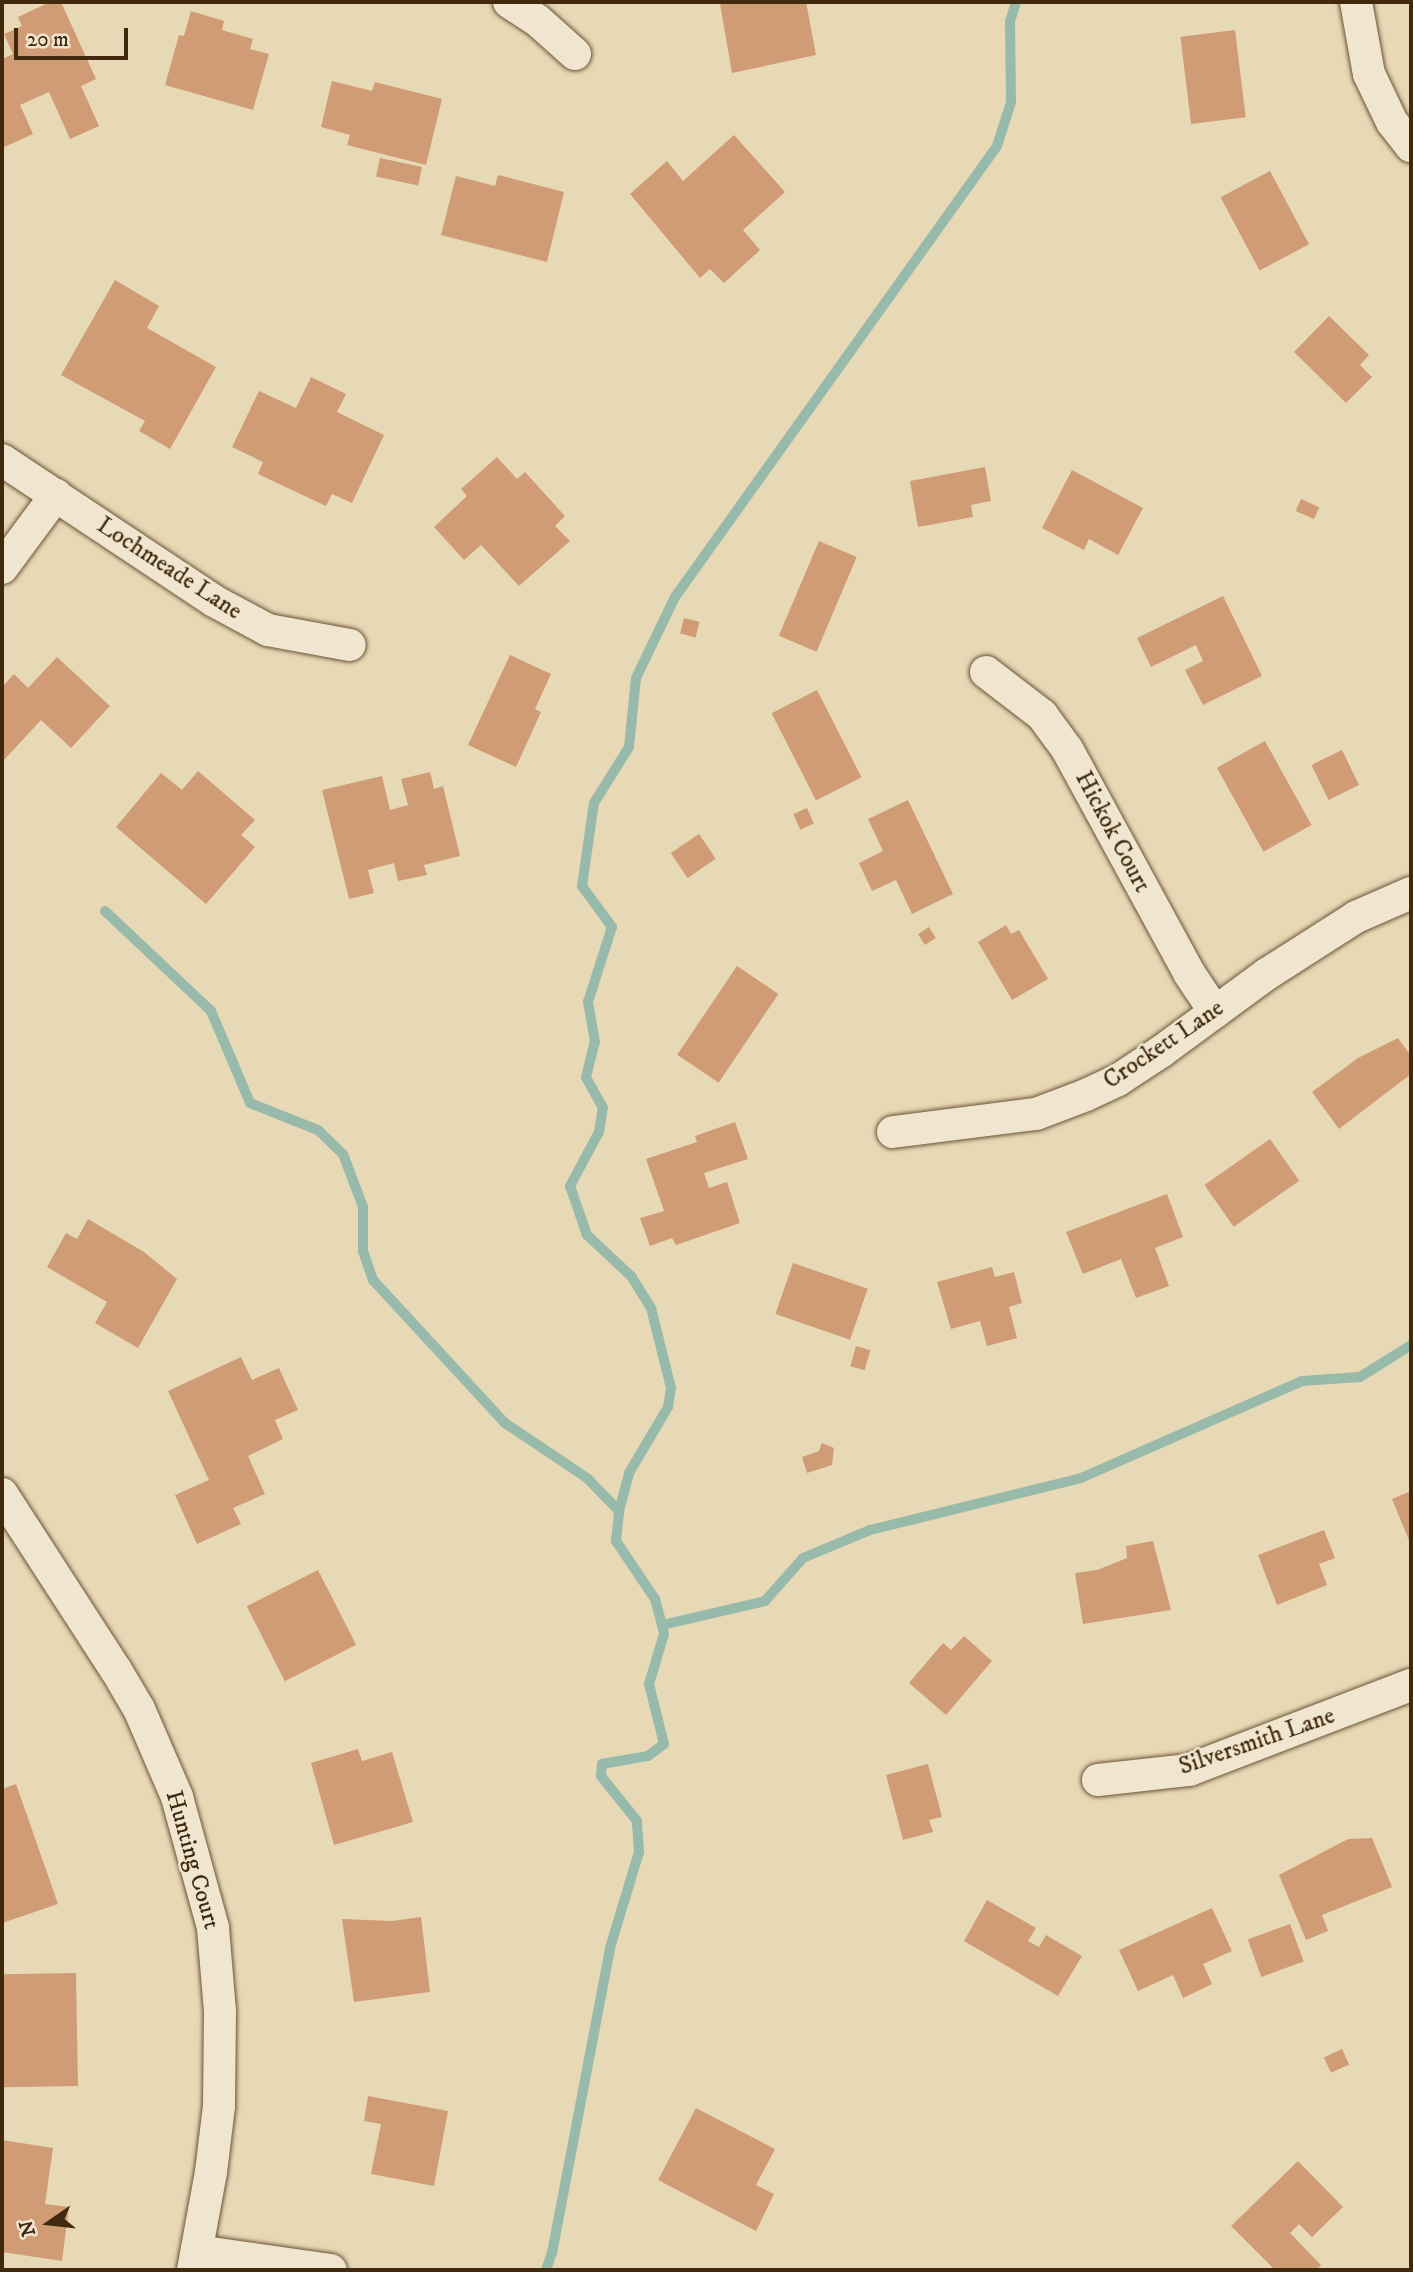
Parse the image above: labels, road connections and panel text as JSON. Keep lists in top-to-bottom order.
{
  "streets": {
    "street": [
      "Lochmeade Lane",
      "Hickok Court",
      "Crockett Lane",
      "Silversmith Lane",
      "Hunting Court"
    ]
  },
  "crossings": [
    ["Hickok Court", "Crockett Lane"]
  ],
  "scale_bar": "20 m",
  "north": "left"
}
